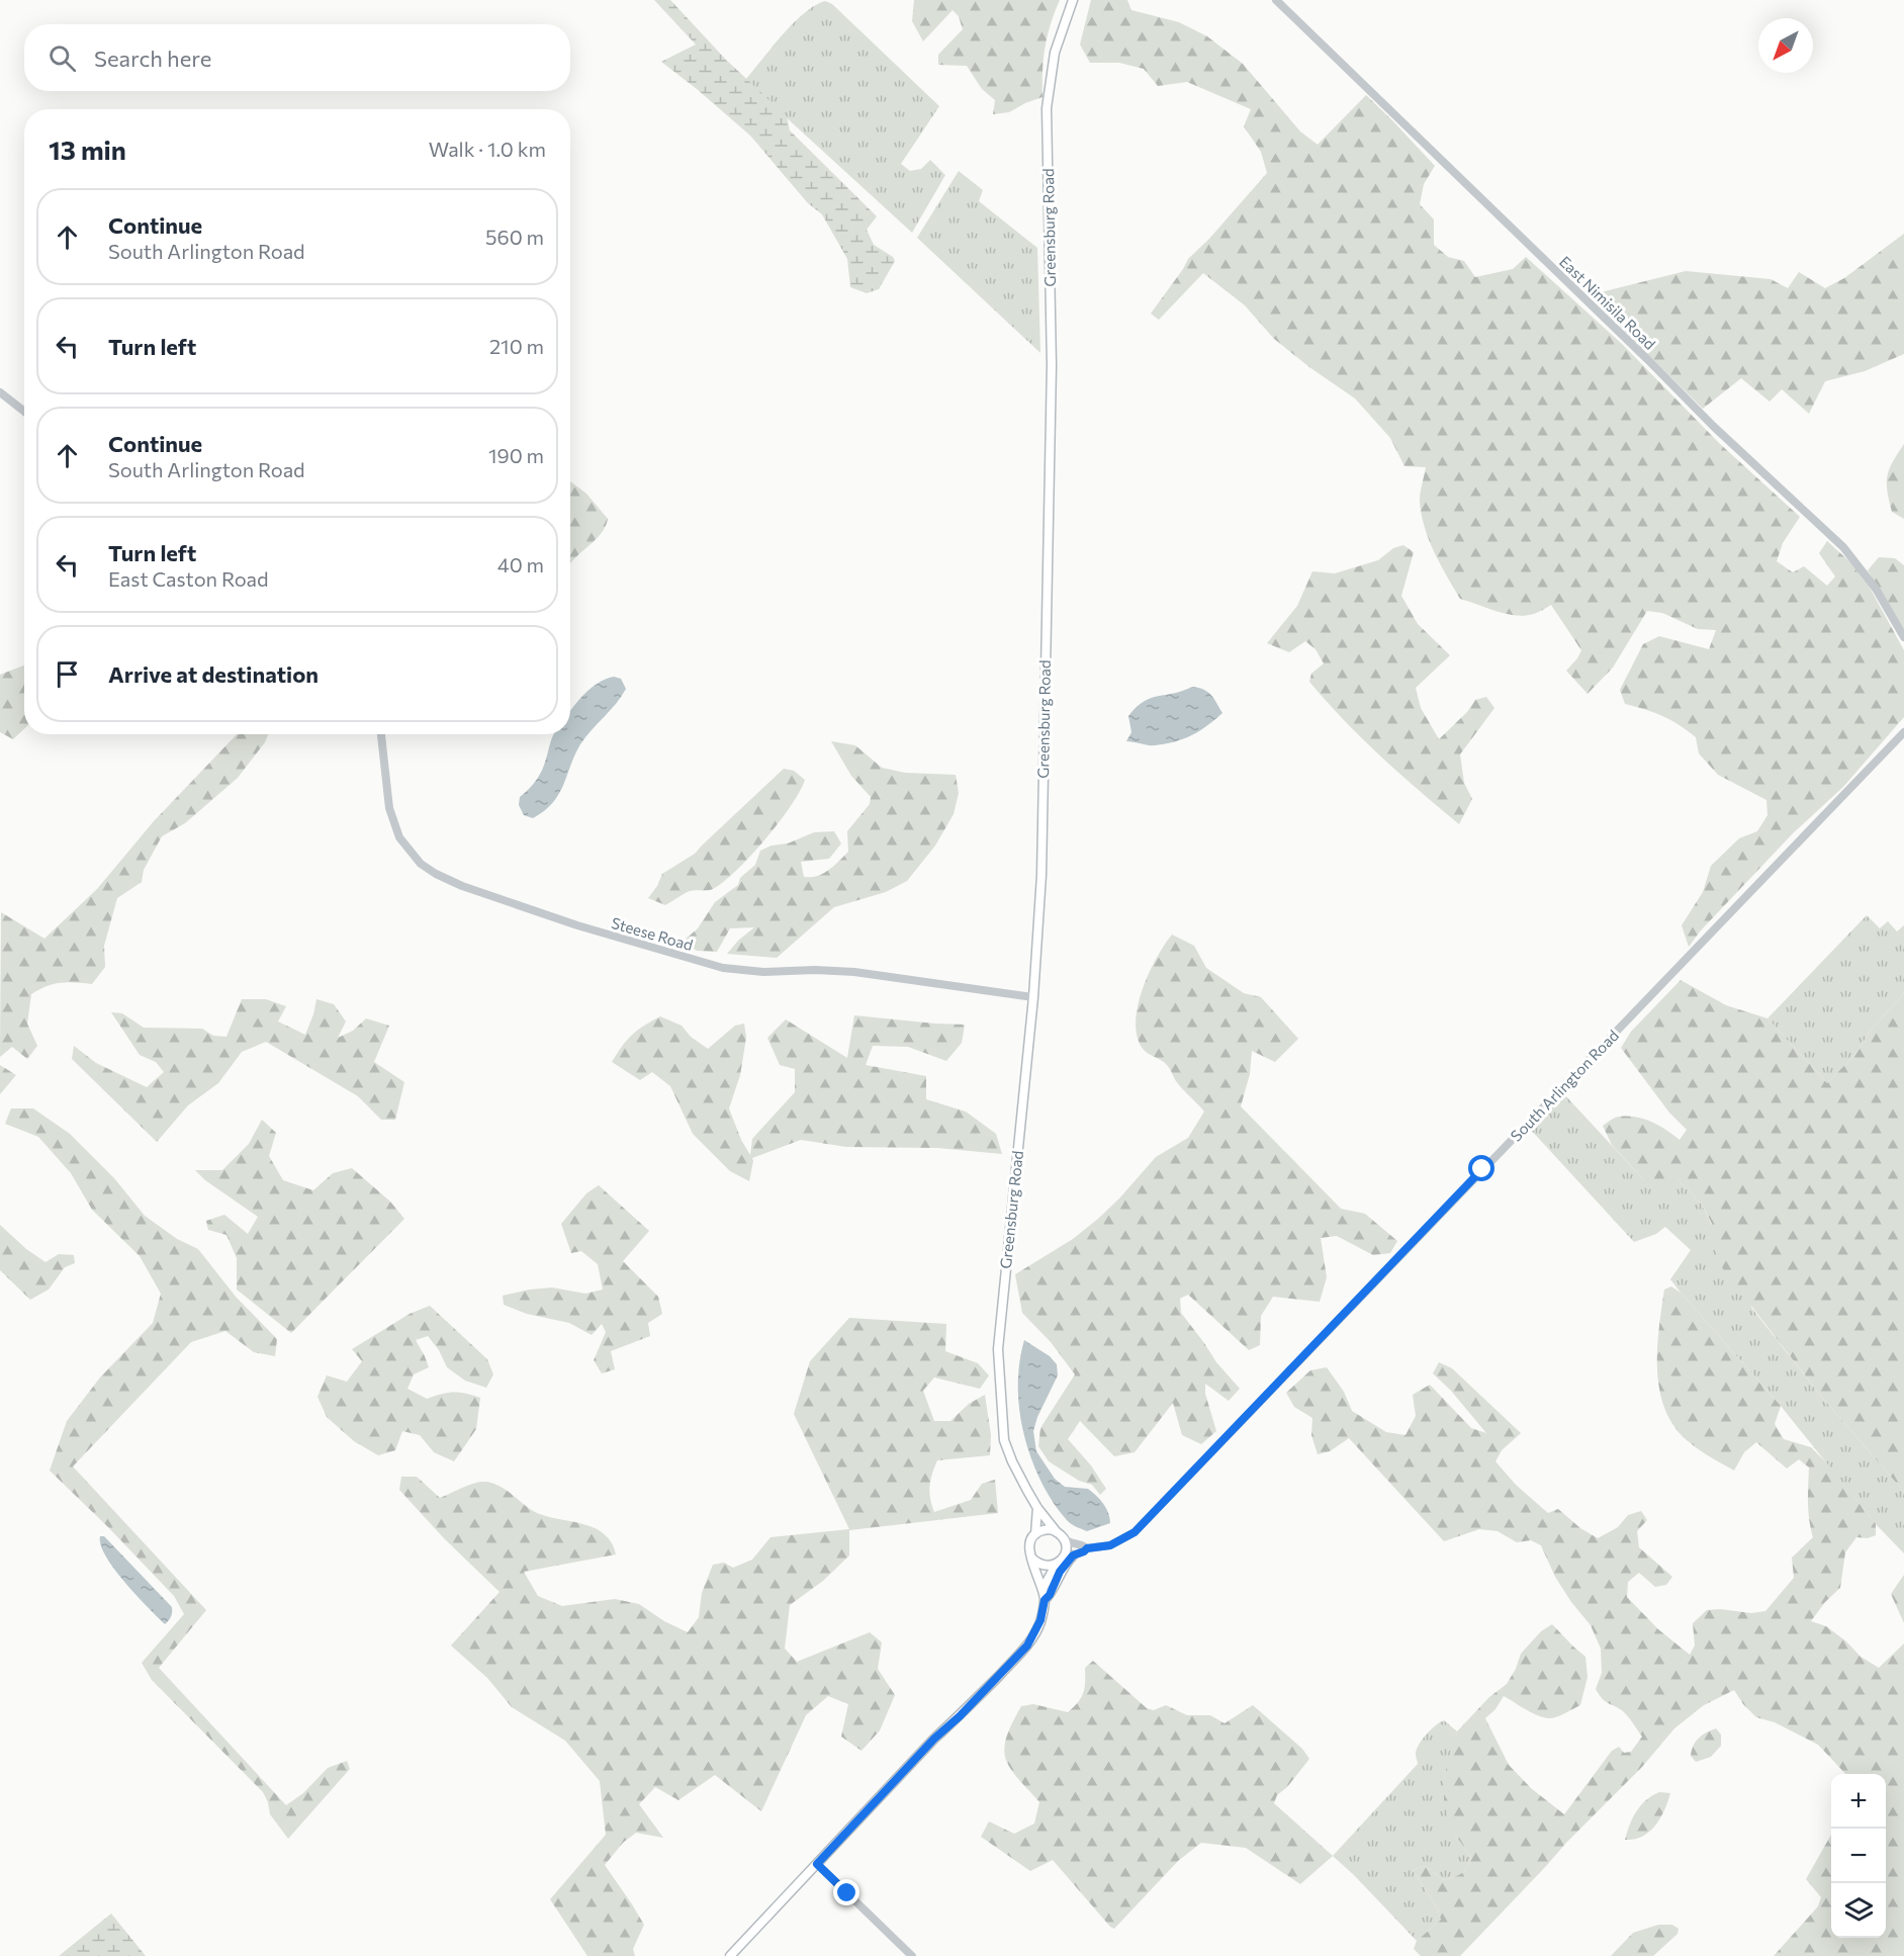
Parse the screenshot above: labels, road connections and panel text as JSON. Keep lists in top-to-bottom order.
{
  "streets": {
    "main road": ["Greensburg Road"],
    "street": ["East Nimisila Road", "Steese Road", "South Arlington Road"]
  },
  "crossings": [
    ["Greensburg Road", "Steese Road"],
    ["Greensburg Road", "South Arlington Road"]
  ],
  "north": "bottom left",
  "page": {
    "search": "Search here",
    "heading": ["13 min", "Walk · 1.0 km"],
    "list": [
      ["Continue", "South Arlington Road", "560 m"],
      ["Turn left", "210 m"],
      ["Continue", "South Arlington Road", "190 m"],
      ["Turn left", "East Caston Road", "40 m"],
      "Arrive at destination"
    ],
    "map_buttons": ["+", "−"]
  }
}
